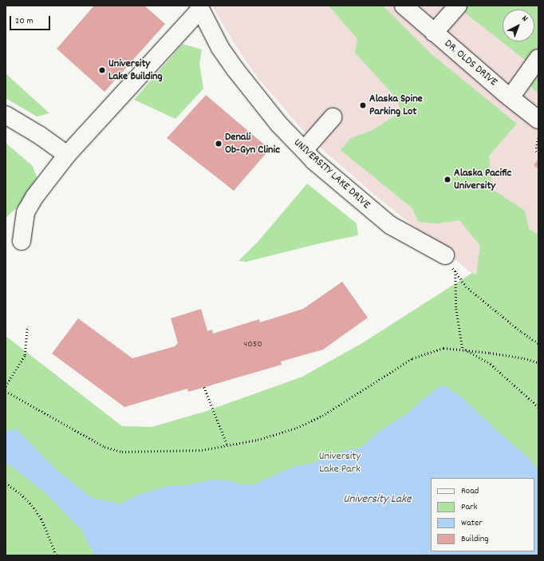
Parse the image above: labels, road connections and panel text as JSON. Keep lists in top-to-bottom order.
{
  "streets": {
    "street": ["DR. OLDS DRIVE", "UNIVERSITY LAKE DRIVE"]
  },
  "water": ["University Lake"],
  "parks": ["University Lake Park"],
  "places": [
    "University Lake Building",
    "Alaska Spine Parking Lot",
    "Denali Ob-Gyn Clinic",
    "Alaska Pacific University"
  ],
  "house_numbers": ["4050"],
  "legend": [
    "Road",
    "Park",
    "Water",
    "Building"
  ],
  "scale_bar": "20 m",
  "north": "top right"
}
